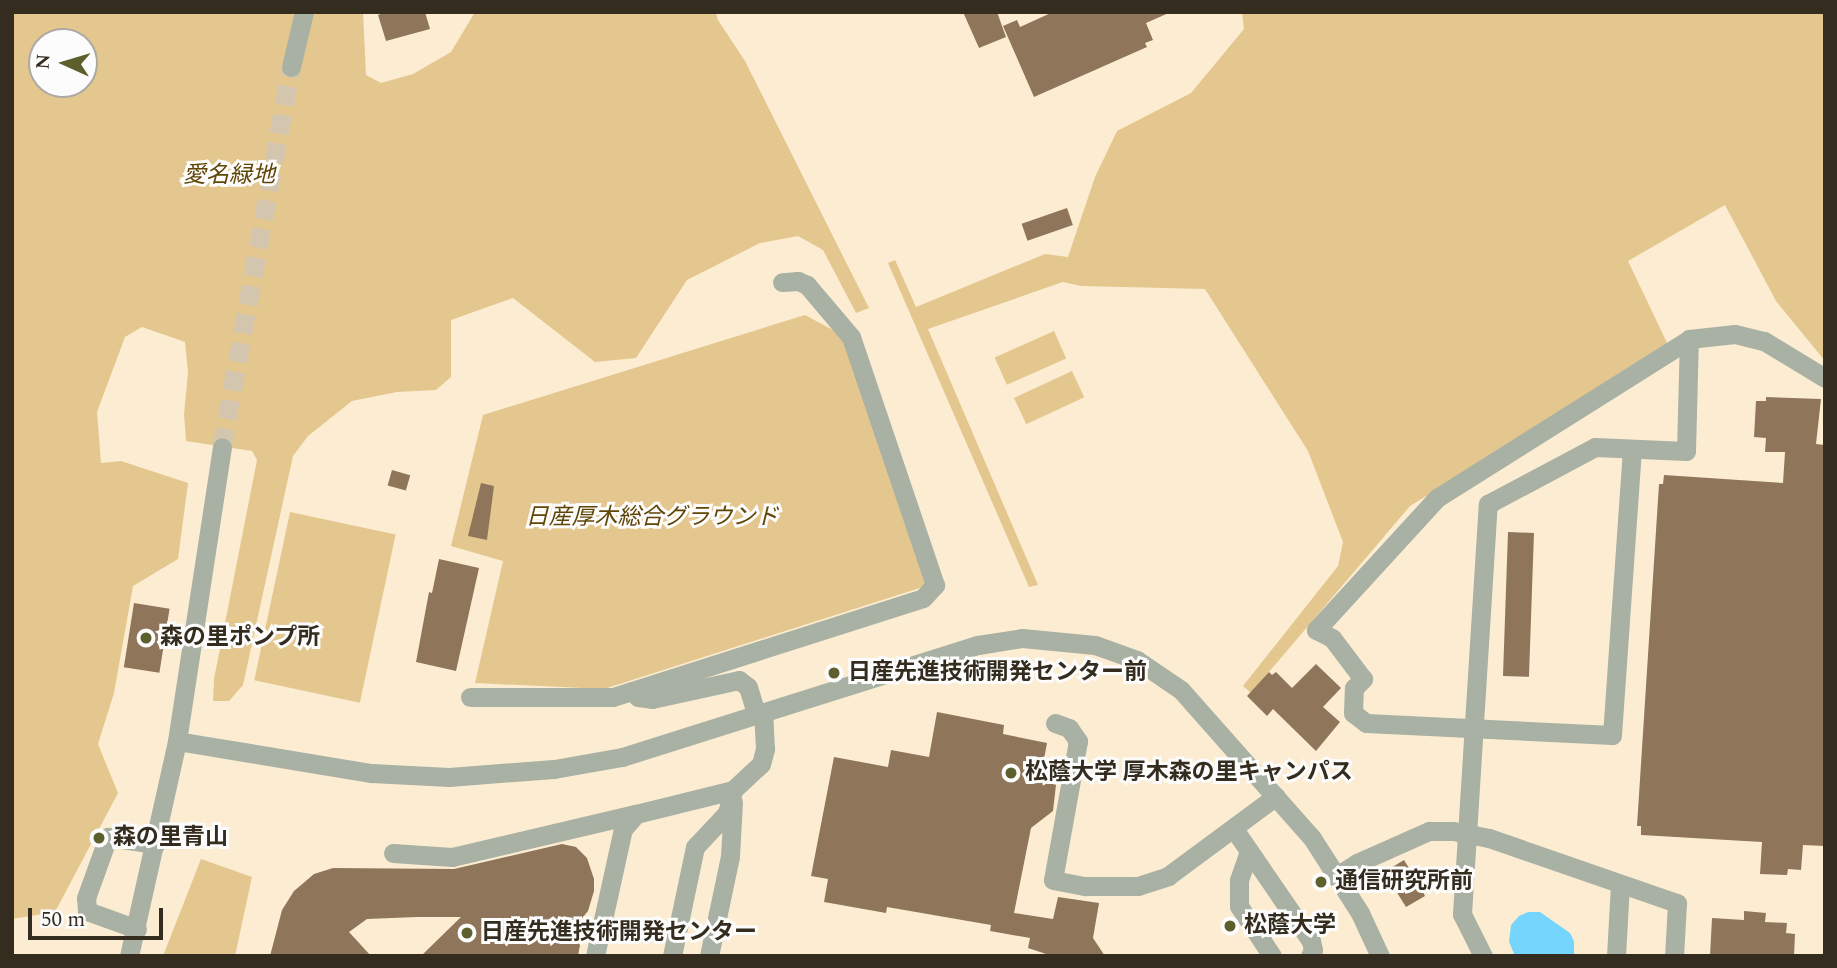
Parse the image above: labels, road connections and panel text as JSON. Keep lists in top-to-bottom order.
{
  "parks": ["愛名緑地", "日産厚木総合グラウンド"],
  "places": [
    "森の里ポンプ所",
    "日産先進技術開発センター前",
    "松蔭大学 厚木森の里キャンパス",
    "森の里青山",
    "通信研究所前",
    "松蔭大学",
    "日産先進技術開発センター"
  ],
  "scale_bar": "50 m",
  "north": "left"
}
